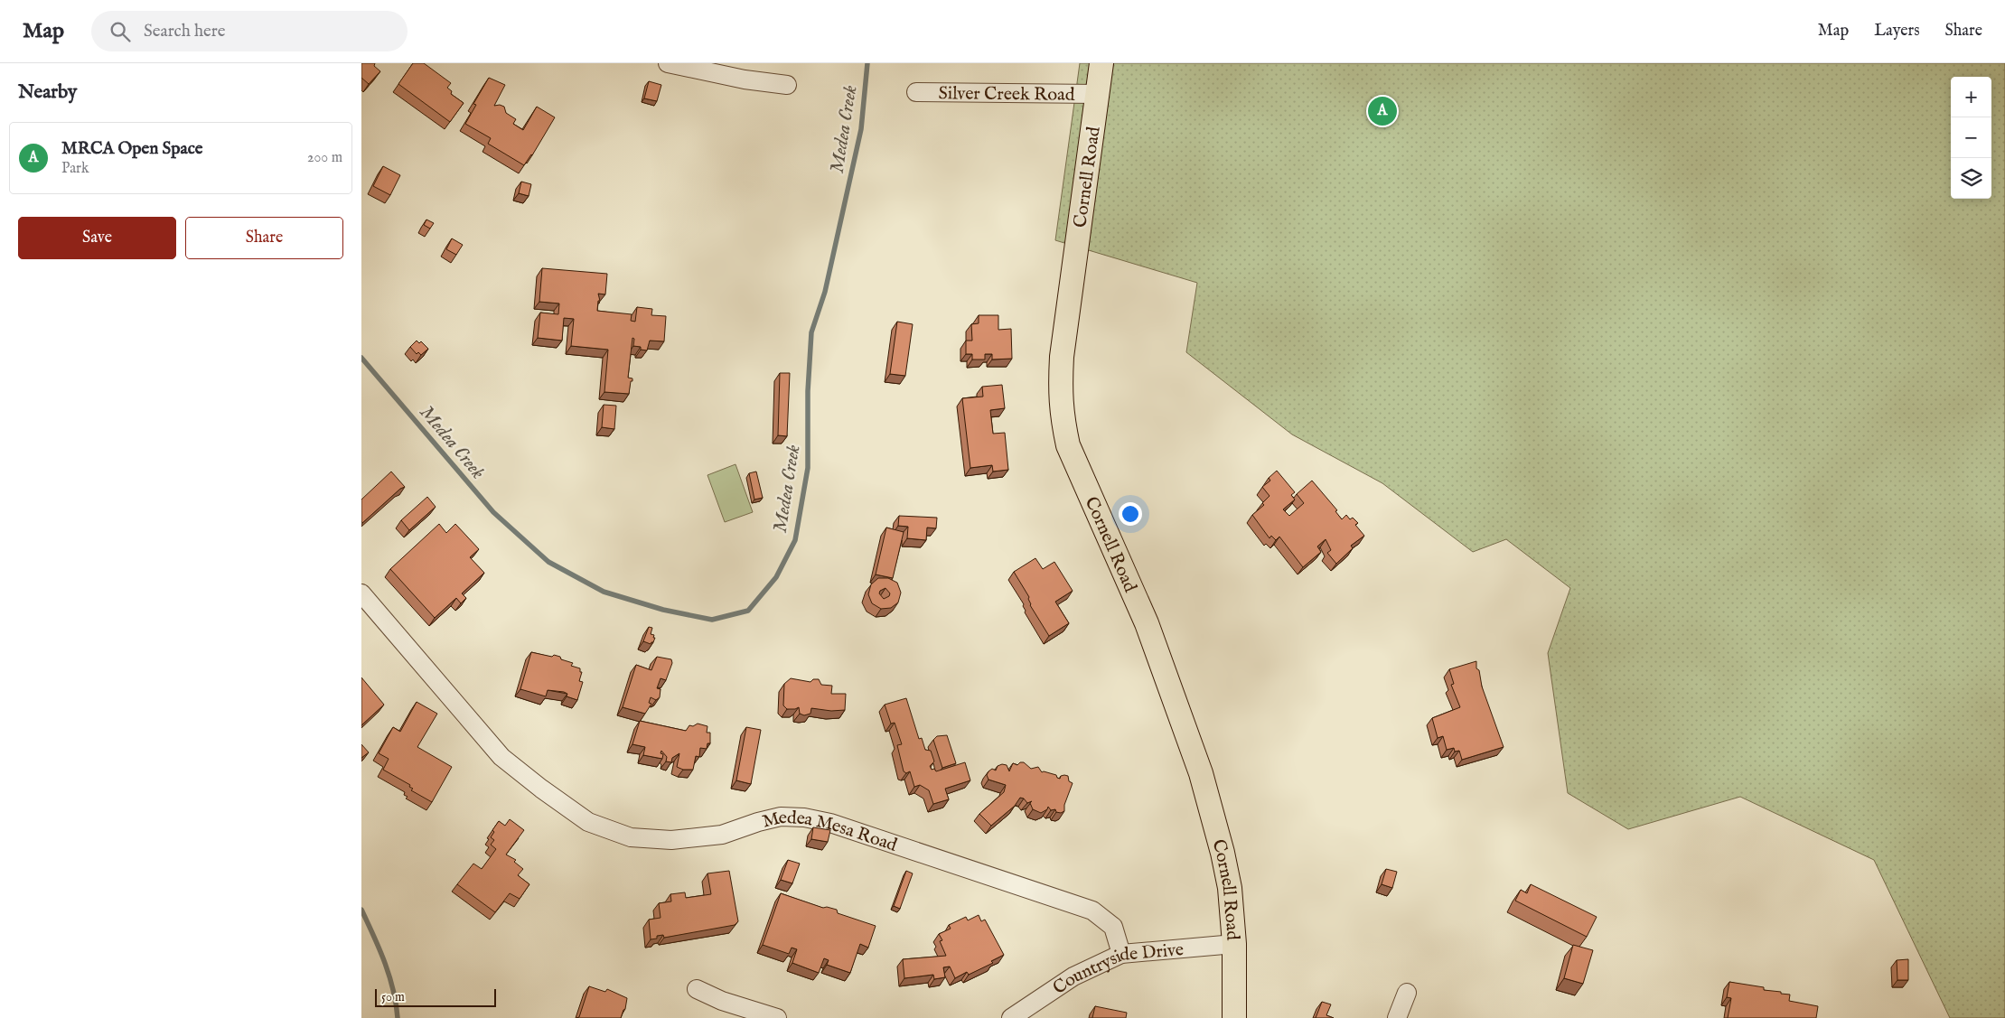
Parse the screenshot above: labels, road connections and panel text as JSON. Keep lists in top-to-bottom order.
{
  "streets": {
    "main road": ["Cornell Road"],
    "street": ["Silver Creek Road", "Medea Mesa Road", "Countryside Drive"]
  },
  "crossings": [
    ["Silver Creek Road", "Cornell Road"],
    ["Cornell Road", "Countryside Drive"],
    ["Medea Mesa Road", "Countryside Drive"]
  ],
  "water": ["Medea Creek"],
  "scale_bar": "50 m",
  "page": {
    "header": "Map",
    "search": "Search here",
    "nav": ["Map", "Layers", "Share"],
    "heading": "Nearby",
    "map_buttons": ["+", "−"],
    "pins": "A",
    "list": [
      {
        "mark": "A",
        "name": "MRCA Open Space",
        "note": "Park",
        "value": "200 m"
      }
    ],
    "buttons": ["Save", "Share"],
    "scale": "50 m"
  }
}
